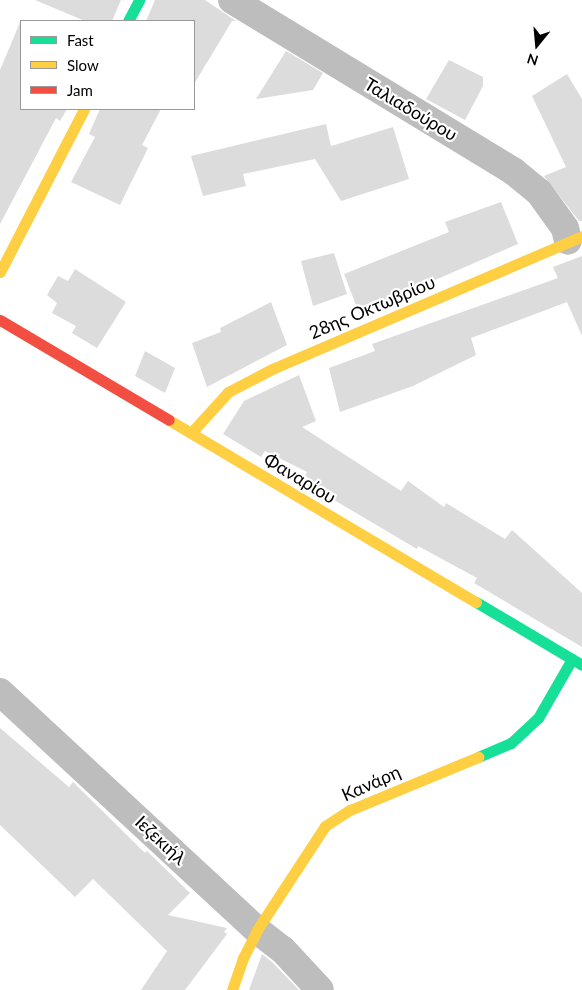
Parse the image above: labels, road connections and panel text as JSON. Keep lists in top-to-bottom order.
{
  "streets": {
    "street": [
      "Ταλιαδούρου",
      "28ης Οκτωβρίου",
      "Φαναρίου",
      "Κανάρη",
      "Ιεζεκιήλ"
    ]
  },
  "crossings": [
    ["Ταλιαδούρου", "28ης Οκτωβρίου"],
    ["28ης Οκτωβρίου", "Φαναρίου"],
    ["Φαναρίου", "Κανάρη"],
    ["Κανάρη", "Ιεζεκιήλ"]
  ],
  "legend": ["Fast", "Slow", "Jam"],
  "north": "bottom"
}
